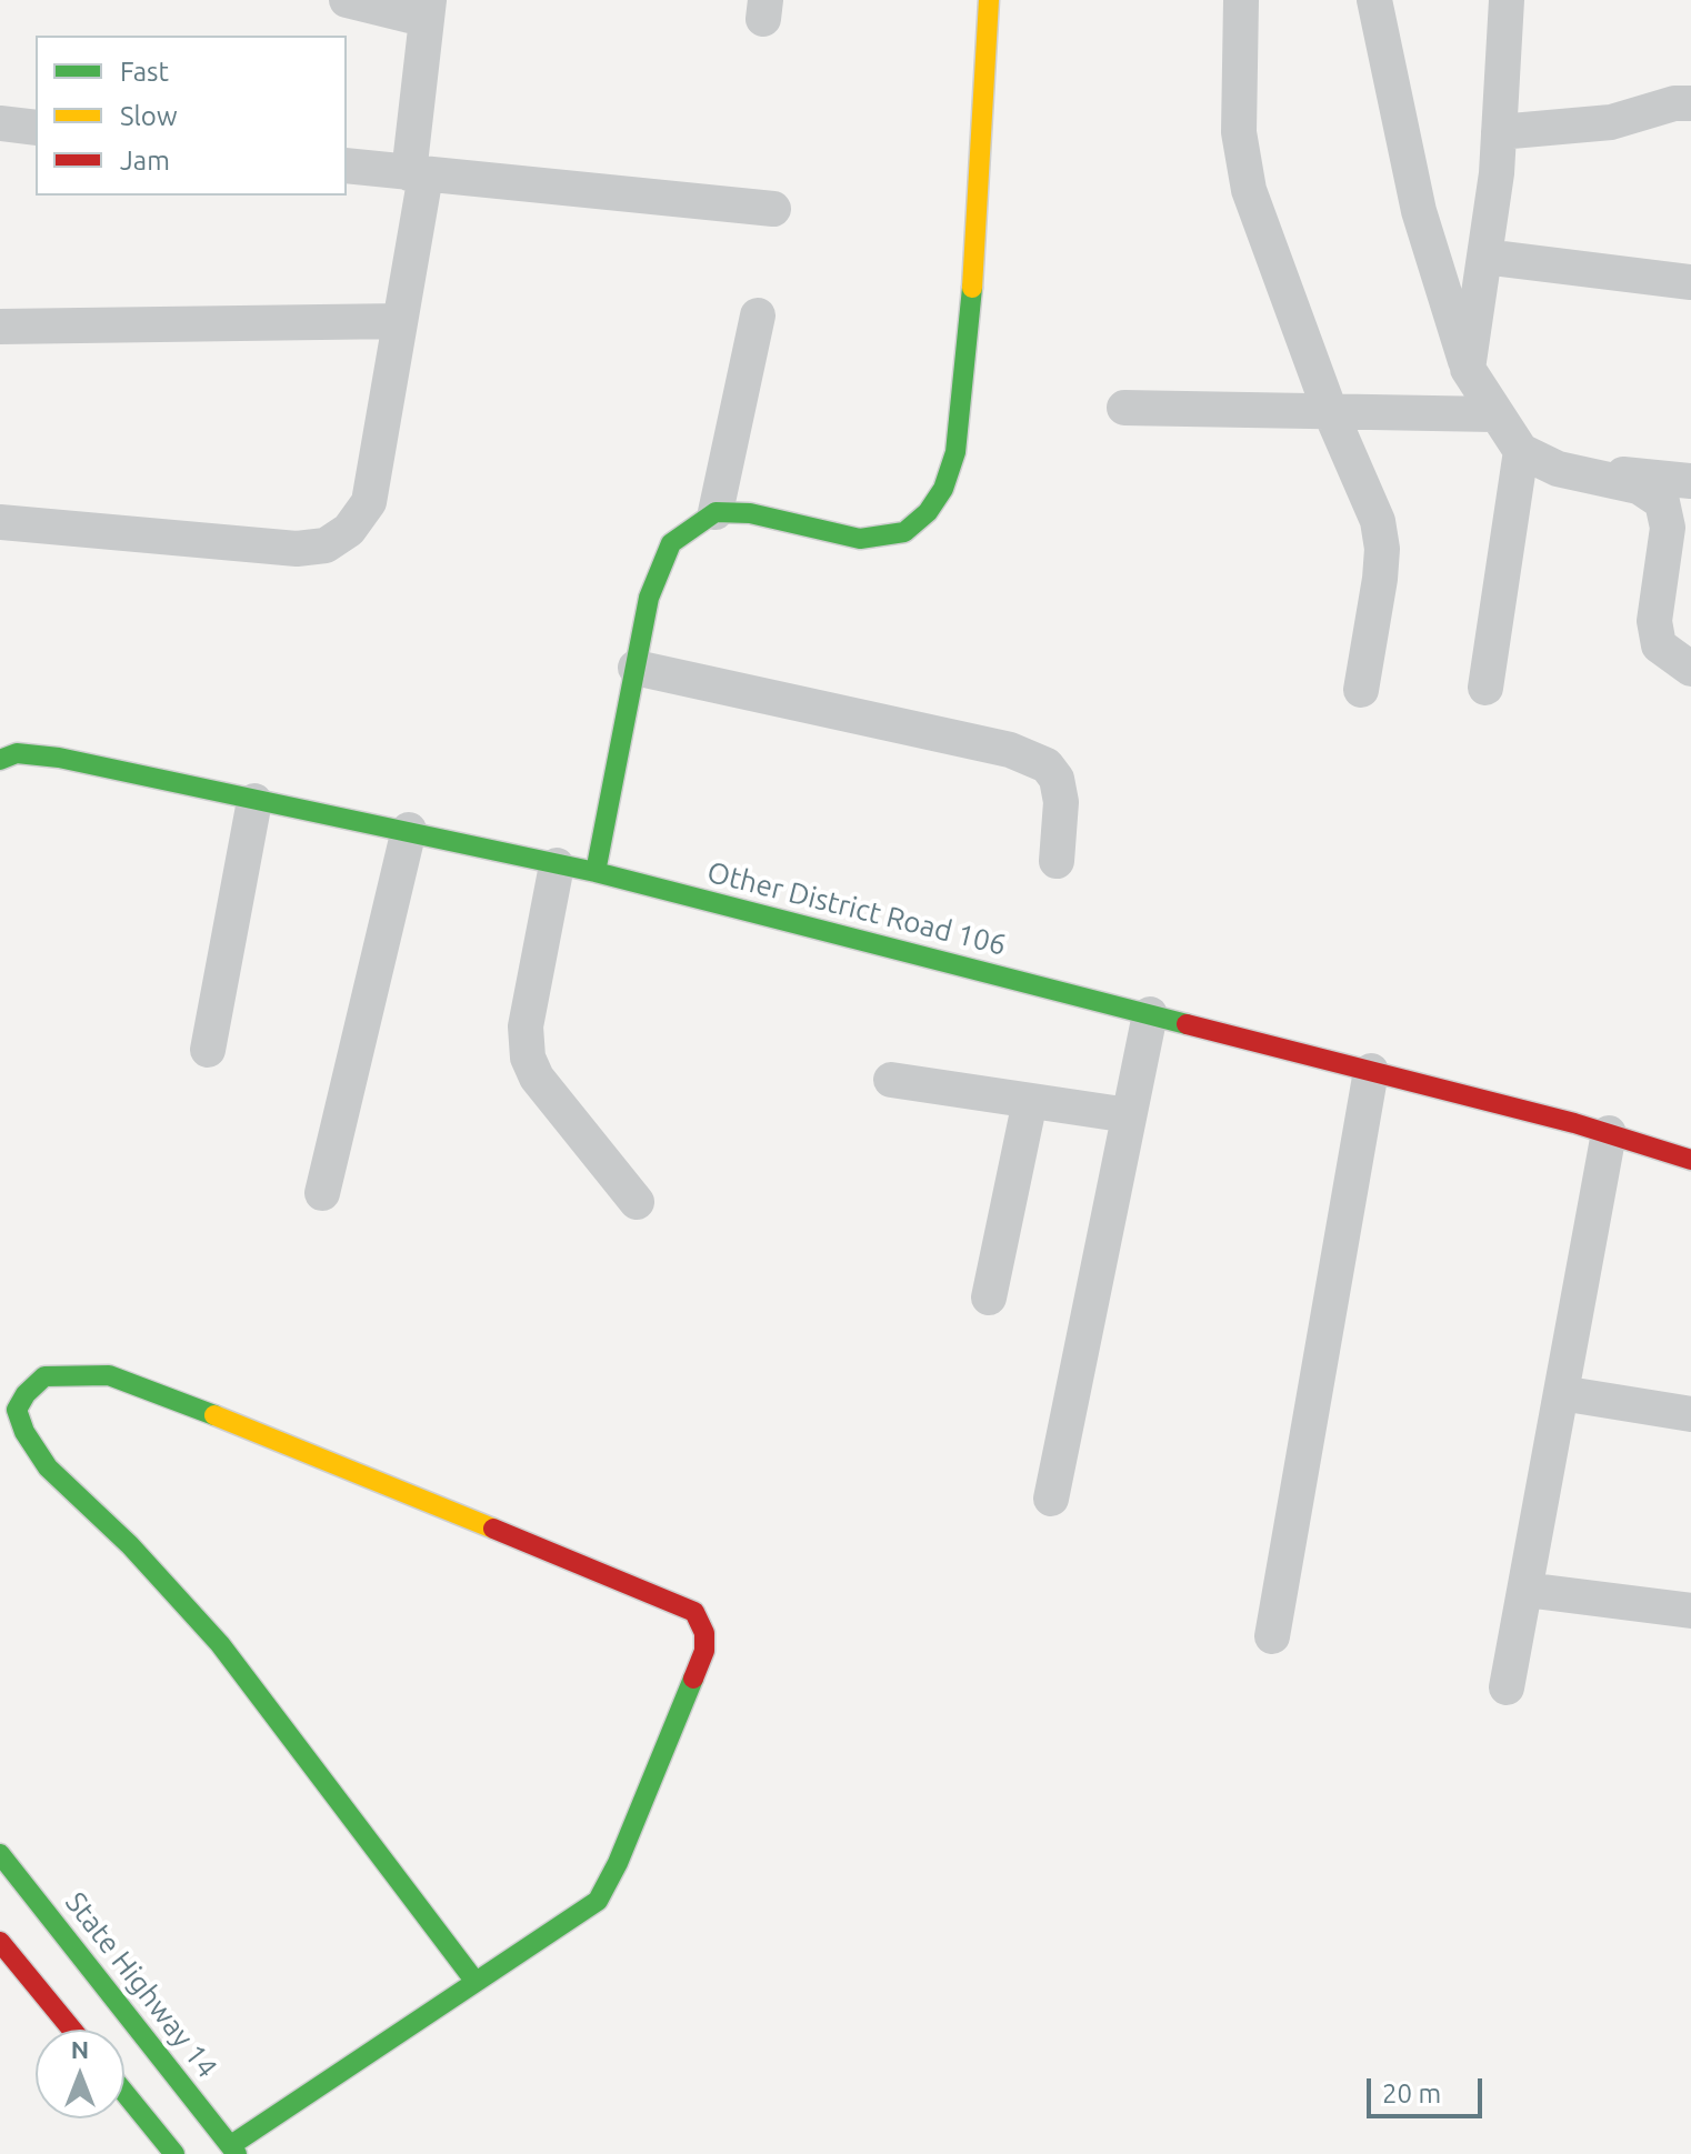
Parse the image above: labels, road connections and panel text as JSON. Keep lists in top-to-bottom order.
{
  "streets": {
    "street": ["Other District Road 106", "State Highway 14"]
  },
  "legend": ["Fast", "Slow", "Jam"],
  "scale_bar": "20 m",
  "north": "top"
}
